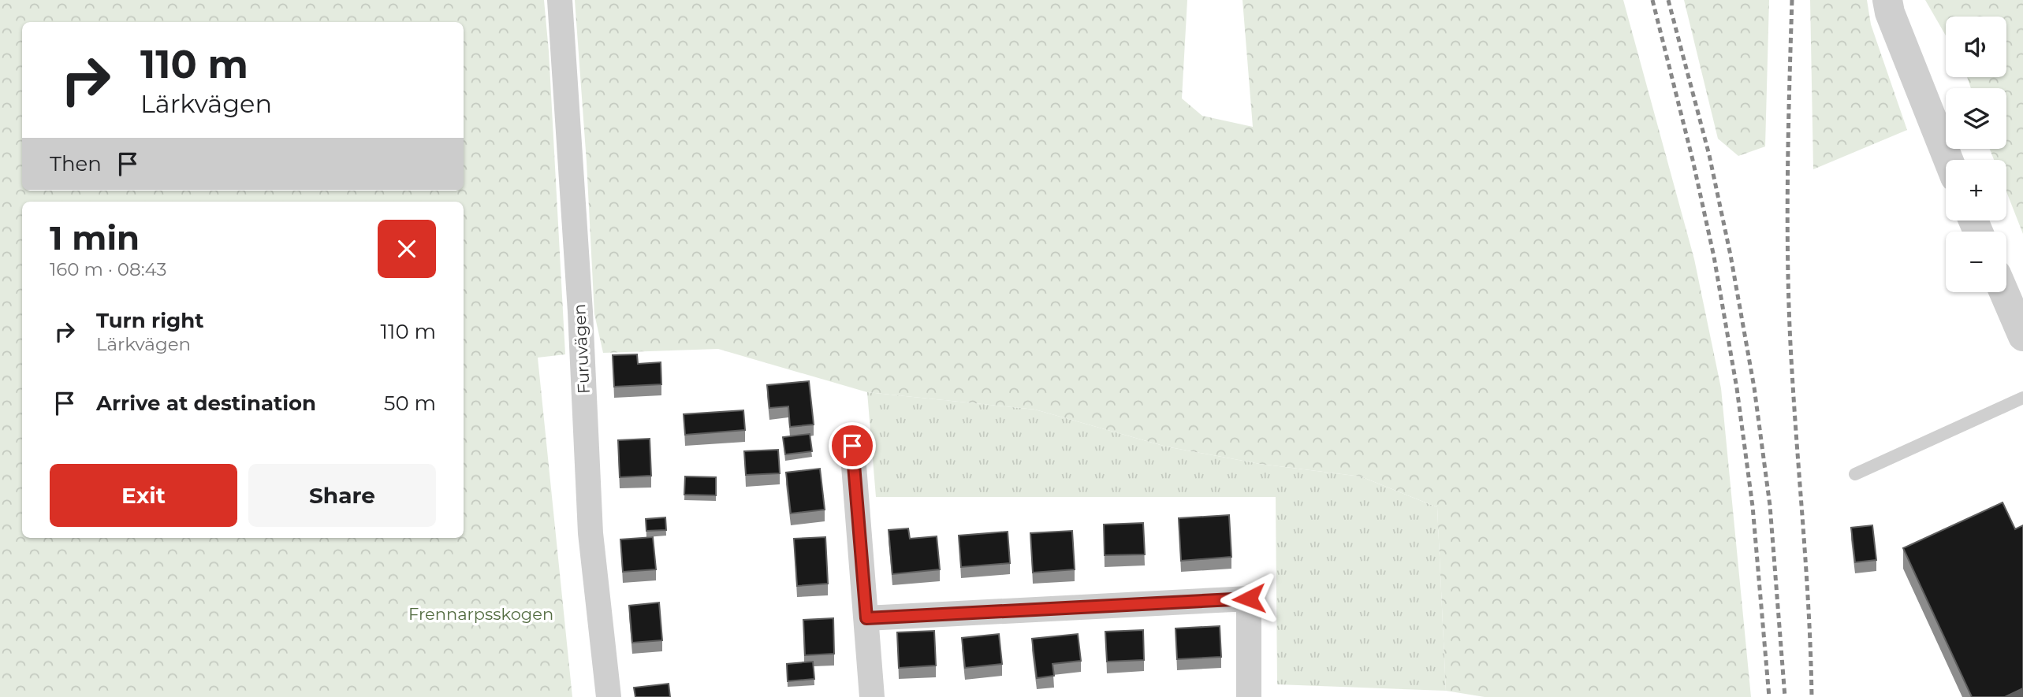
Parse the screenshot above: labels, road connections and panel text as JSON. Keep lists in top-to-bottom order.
{
  "streets": {
    "street": ["Furuvägen"]
  },
  "parks": ["Frennarpsskogen"],
  "page": {
    "map_buttons": ["+", "−"],
    "turn": ["110 m", "Lärkvägen"],
    "then": "Then",
    "heading": ["1 min", "160 m · 08:43"],
    "list": [
      {
        "name": "Turn right",
        "note": "Lärkvägen",
        "value": "110 m"
      },
      {
        "name": "Arrive at destination",
        "value": "50 m"
      }
    ],
    "buttons": ["Exit", "Share"]
  }
}
